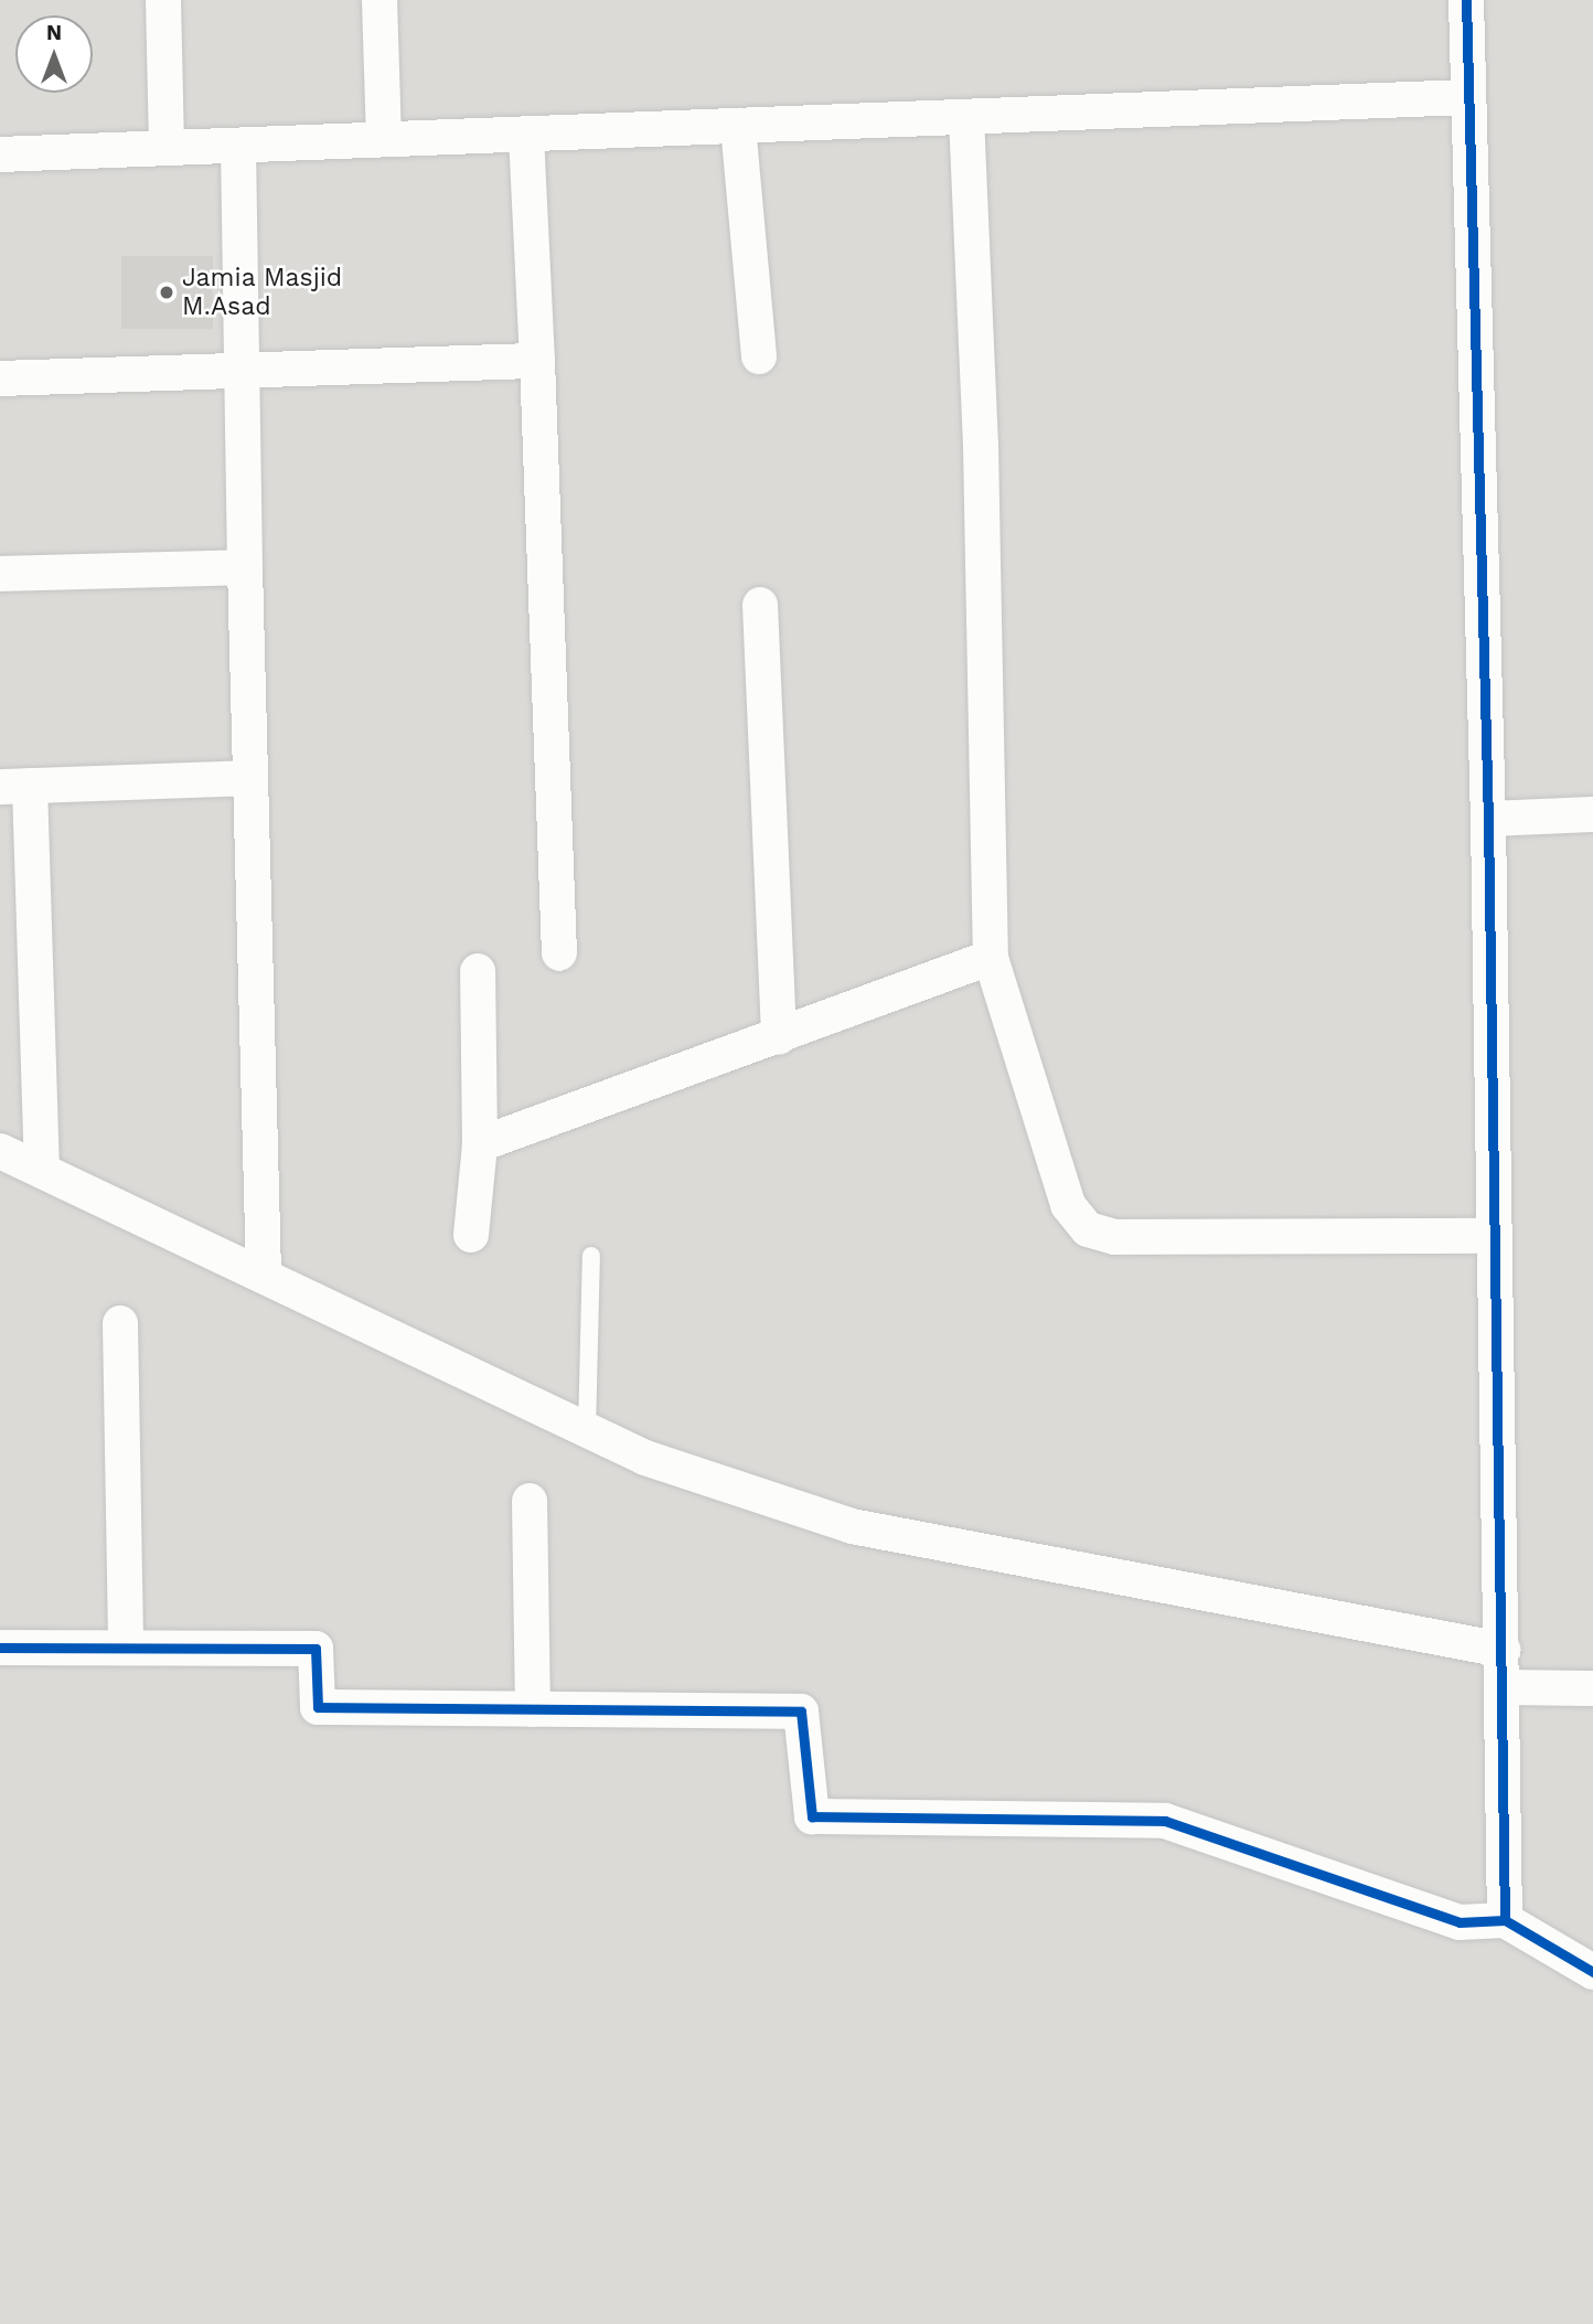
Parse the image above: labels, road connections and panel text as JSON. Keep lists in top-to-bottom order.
{
  "places": ["Jamia Masjid M.Asad"],
  "north": "top"
}
